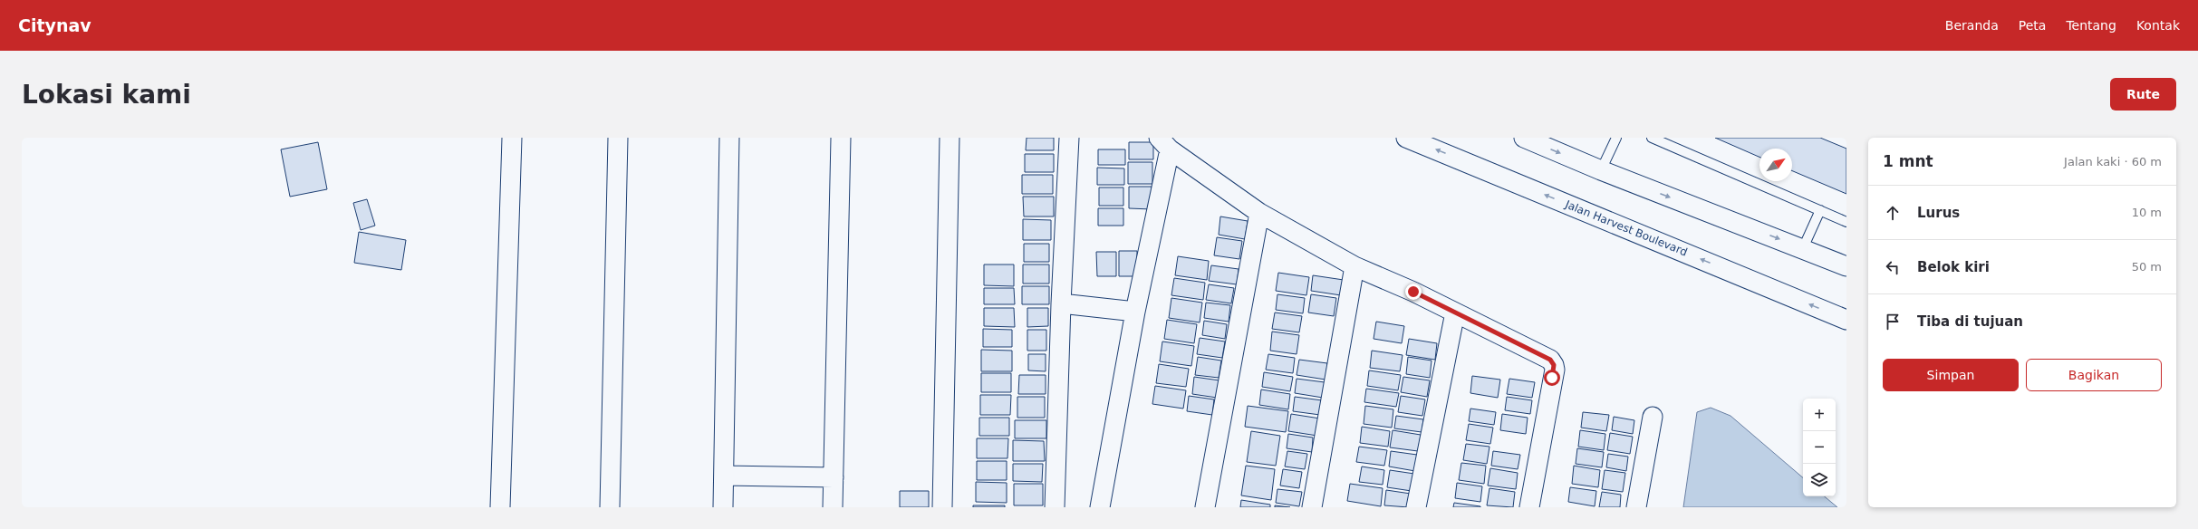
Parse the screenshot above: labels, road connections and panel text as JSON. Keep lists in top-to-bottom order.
{
  "streets": {
    "street": ["Jalan Harvest Boulevard"]
  },
  "north": "top right",
  "page": {
    "header": "Citynav",
    "nav": [
      "Beranda",
      "Peta",
      "Tentang",
      "Kontak"
    ],
    "buttons": [
      "Rute",
      ["Simpan", "Bagikan"]
    ],
    "title": "Lokasi kami",
    "heading": ["1 mnt", "Jalan kaki · 60 m"],
    "list": [
      ["Lurus", "10 m"],
      ["Belok kiri", "50 m"],
      "Tiba di tujuan"
    ],
    "map_buttons": ["+", "−"]
  }
}
